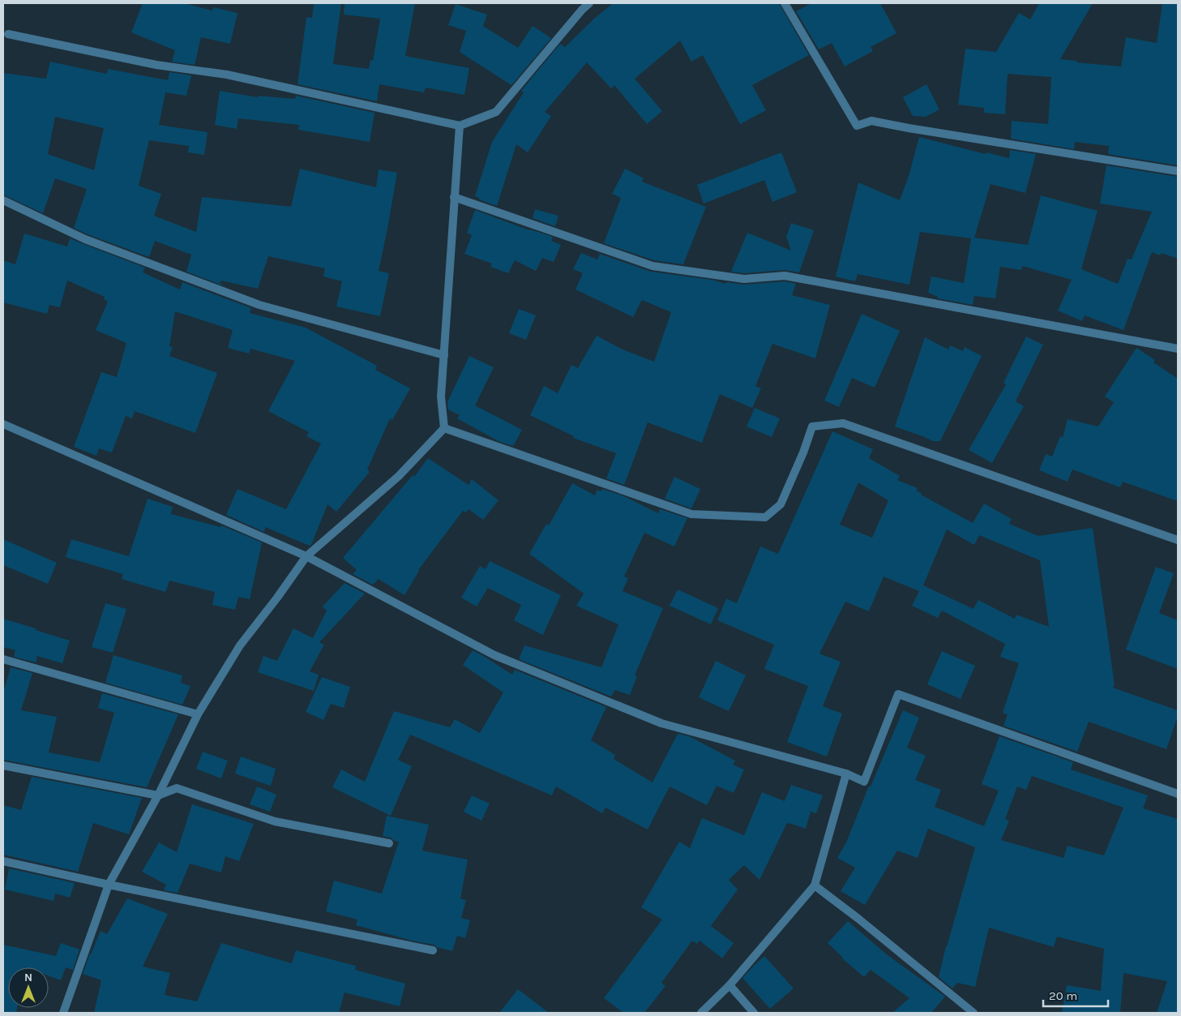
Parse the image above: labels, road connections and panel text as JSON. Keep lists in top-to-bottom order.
{
  "scale_bar": "20 m",
  "north": "top"
}
